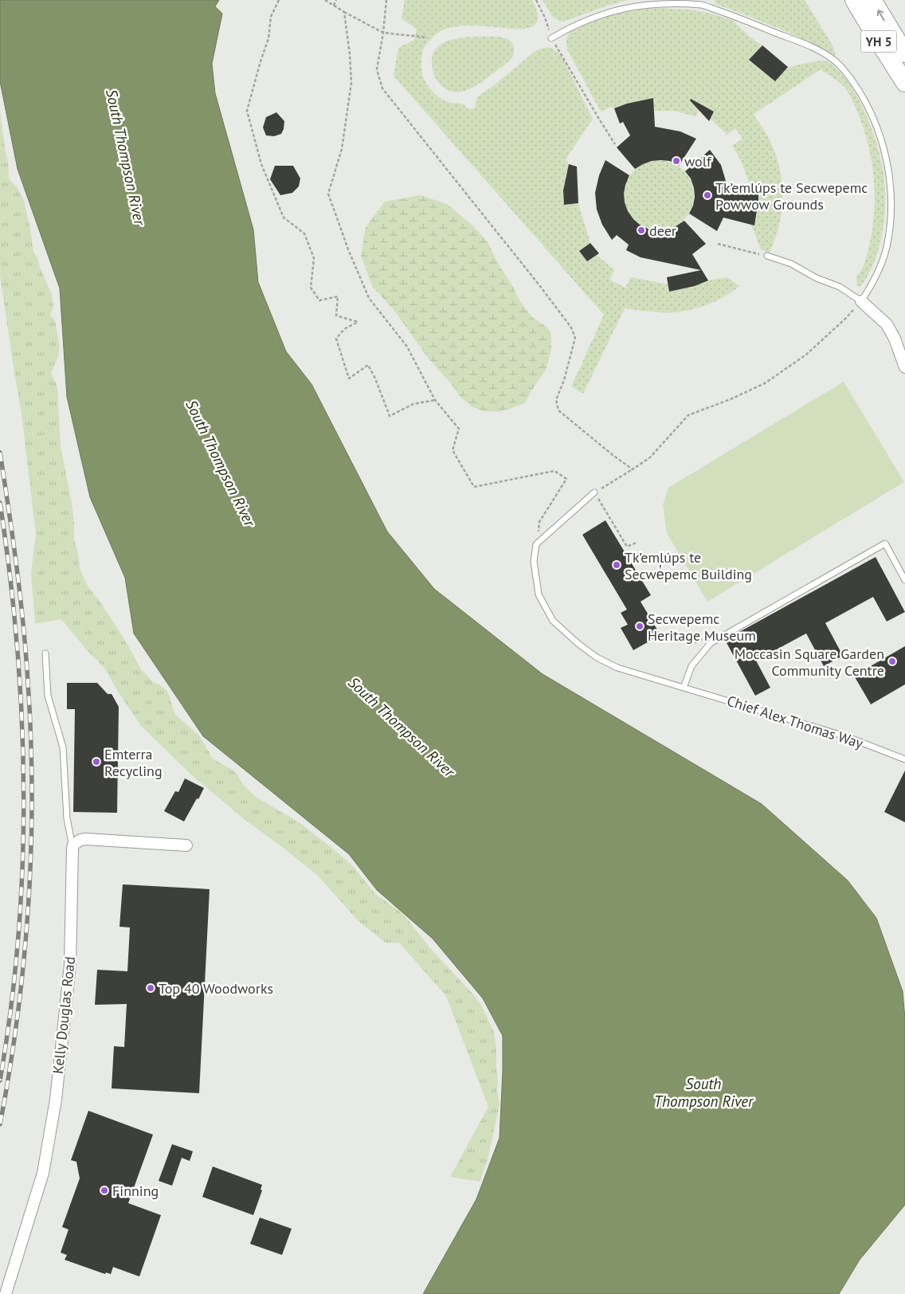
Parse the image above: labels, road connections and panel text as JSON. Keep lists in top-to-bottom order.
{
  "streets": {
    "highway": ["YH 5"],
    "street": ["Kelly Douglas Road"],
    "lane": ["Chief Alex Thomas Way"]
  },
  "water": ["South Thompson River"],
  "places": [
    "wolf",
    "Tk’emlúps te Secwepemc Powwow Grounds",
    "deer",
    "Tk’emlúps te Secwe̓pemc Building",
    "Secwepemc Heritage Museum",
    "Moccasin Square Garden Community Centre",
    "Emterra Recycling",
    "Top 40 Woodworks",
    "Finning"
  ]
}
